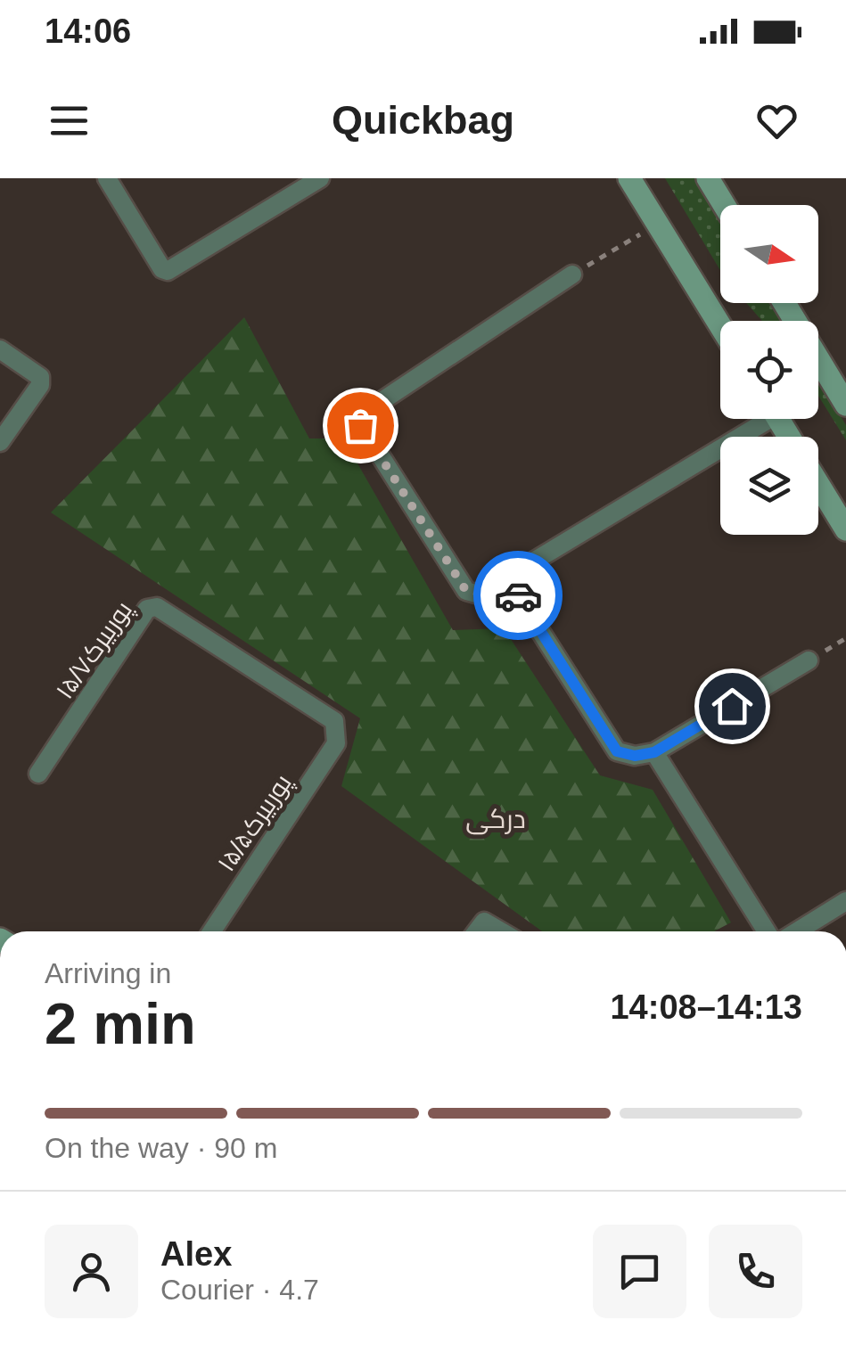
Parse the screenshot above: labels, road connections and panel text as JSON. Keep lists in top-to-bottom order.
{
  "streets": {
    "street": ["پوربیرک۱۵/۷", "پوربیرک۱۵/۵"]
  },
  "crossings": [
    ["پوربیرک۱۵/۷", "پوربیرک۱۵/۵"]
  ],
  "districts": ["درکی"],
  "north": "right",
  "page": {
    "status": "14:06",
    "header": "Quickbag",
    "heading": ["2 min", "Arriving in", "14:08–14:13"],
    "panel": ["Alex", "Courier · 4.7"],
    "bar": "On the way · 90 m"
  }
}
